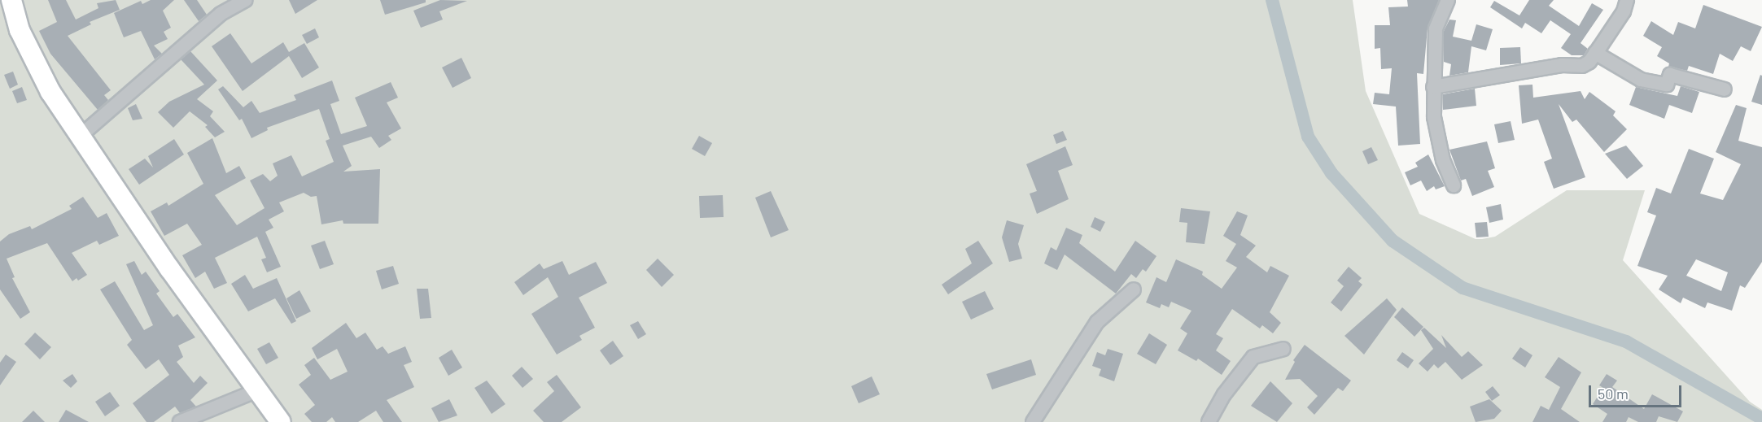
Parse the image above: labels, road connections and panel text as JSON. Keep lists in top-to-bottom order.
{
  "scale_bar": "50 m"
}
